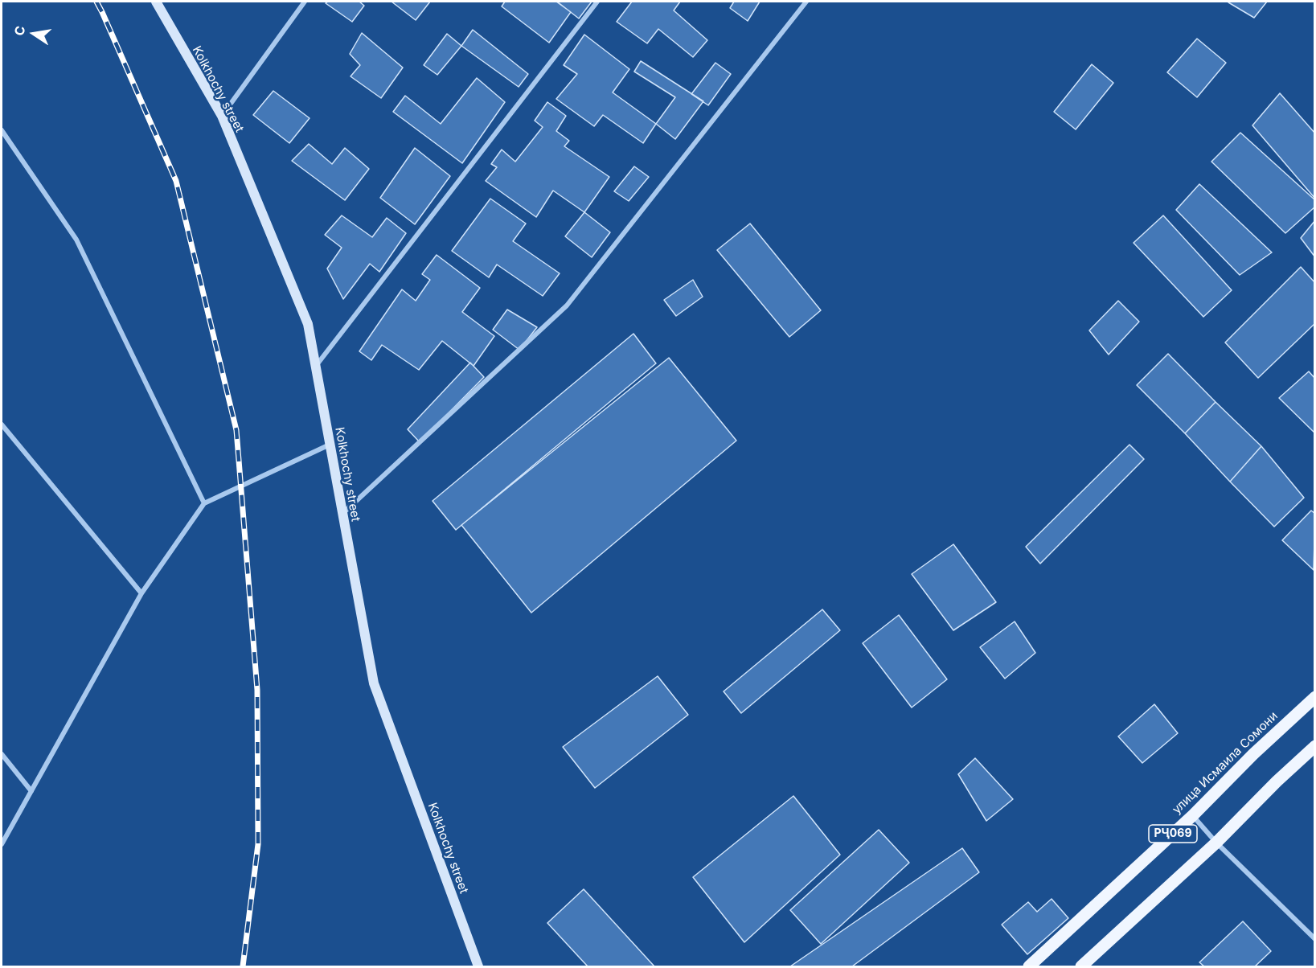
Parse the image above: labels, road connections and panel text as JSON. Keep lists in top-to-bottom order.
{
  "streets": {
    "main road": ["Kolkhochy street", "улица Исмаила Сомони", "РҶ069"]
  },
  "north": "left"
}
